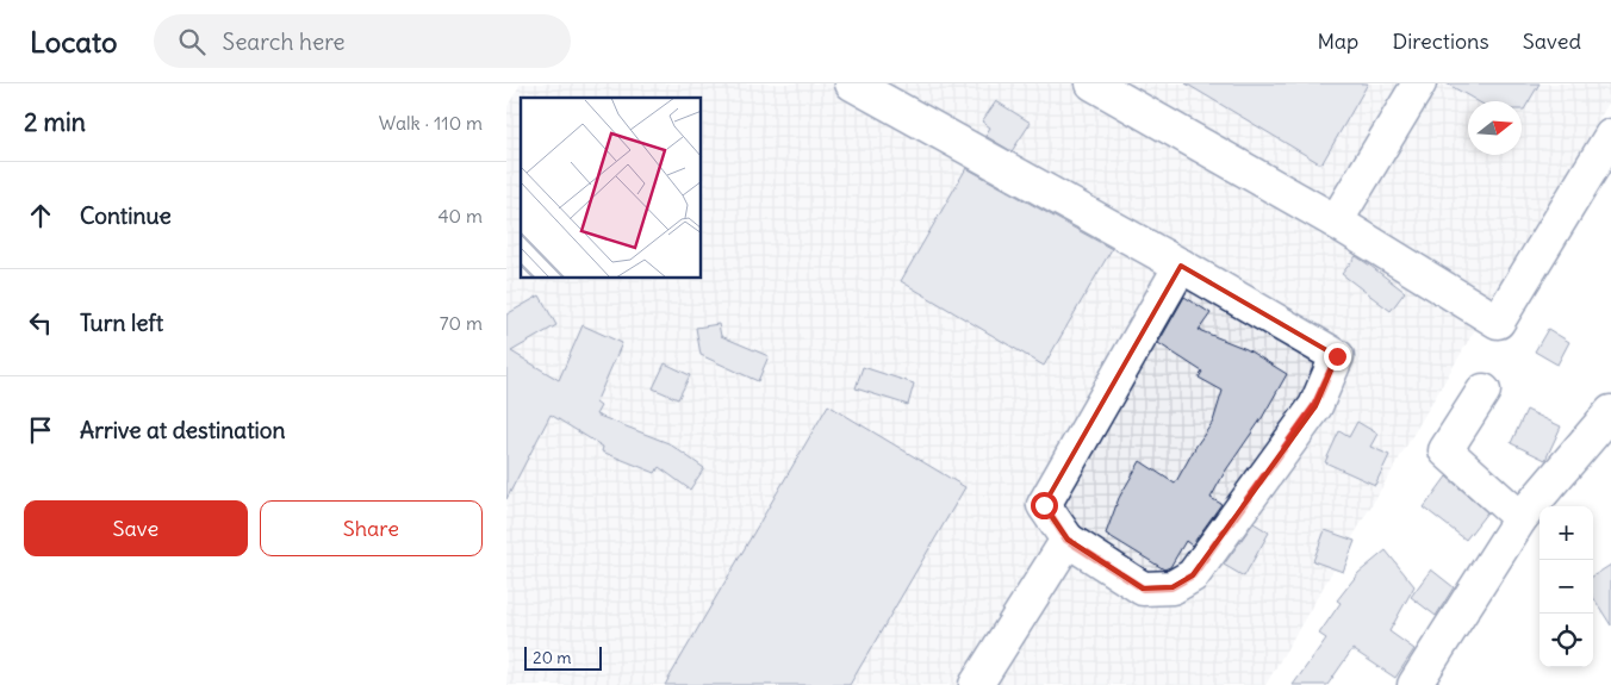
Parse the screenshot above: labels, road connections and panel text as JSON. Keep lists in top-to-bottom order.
{
  "scale_bar": "20 m",
  "north": "right",
  "page": {
    "header": "Locato",
    "search": "Search here",
    "nav": ["Map", "Directions", "Saved"],
    "heading": ["2 min", "Walk · 110 m"],
    "list": [
      ["Continue", "40 m"],
      ["Turn left", "70 m"],
      "Arrive at destination"
    ],
    "buttons": ["Save", "Share"],
    "map_buttons": ["+", "−"],
    "scale": "20 m"
  }
}
